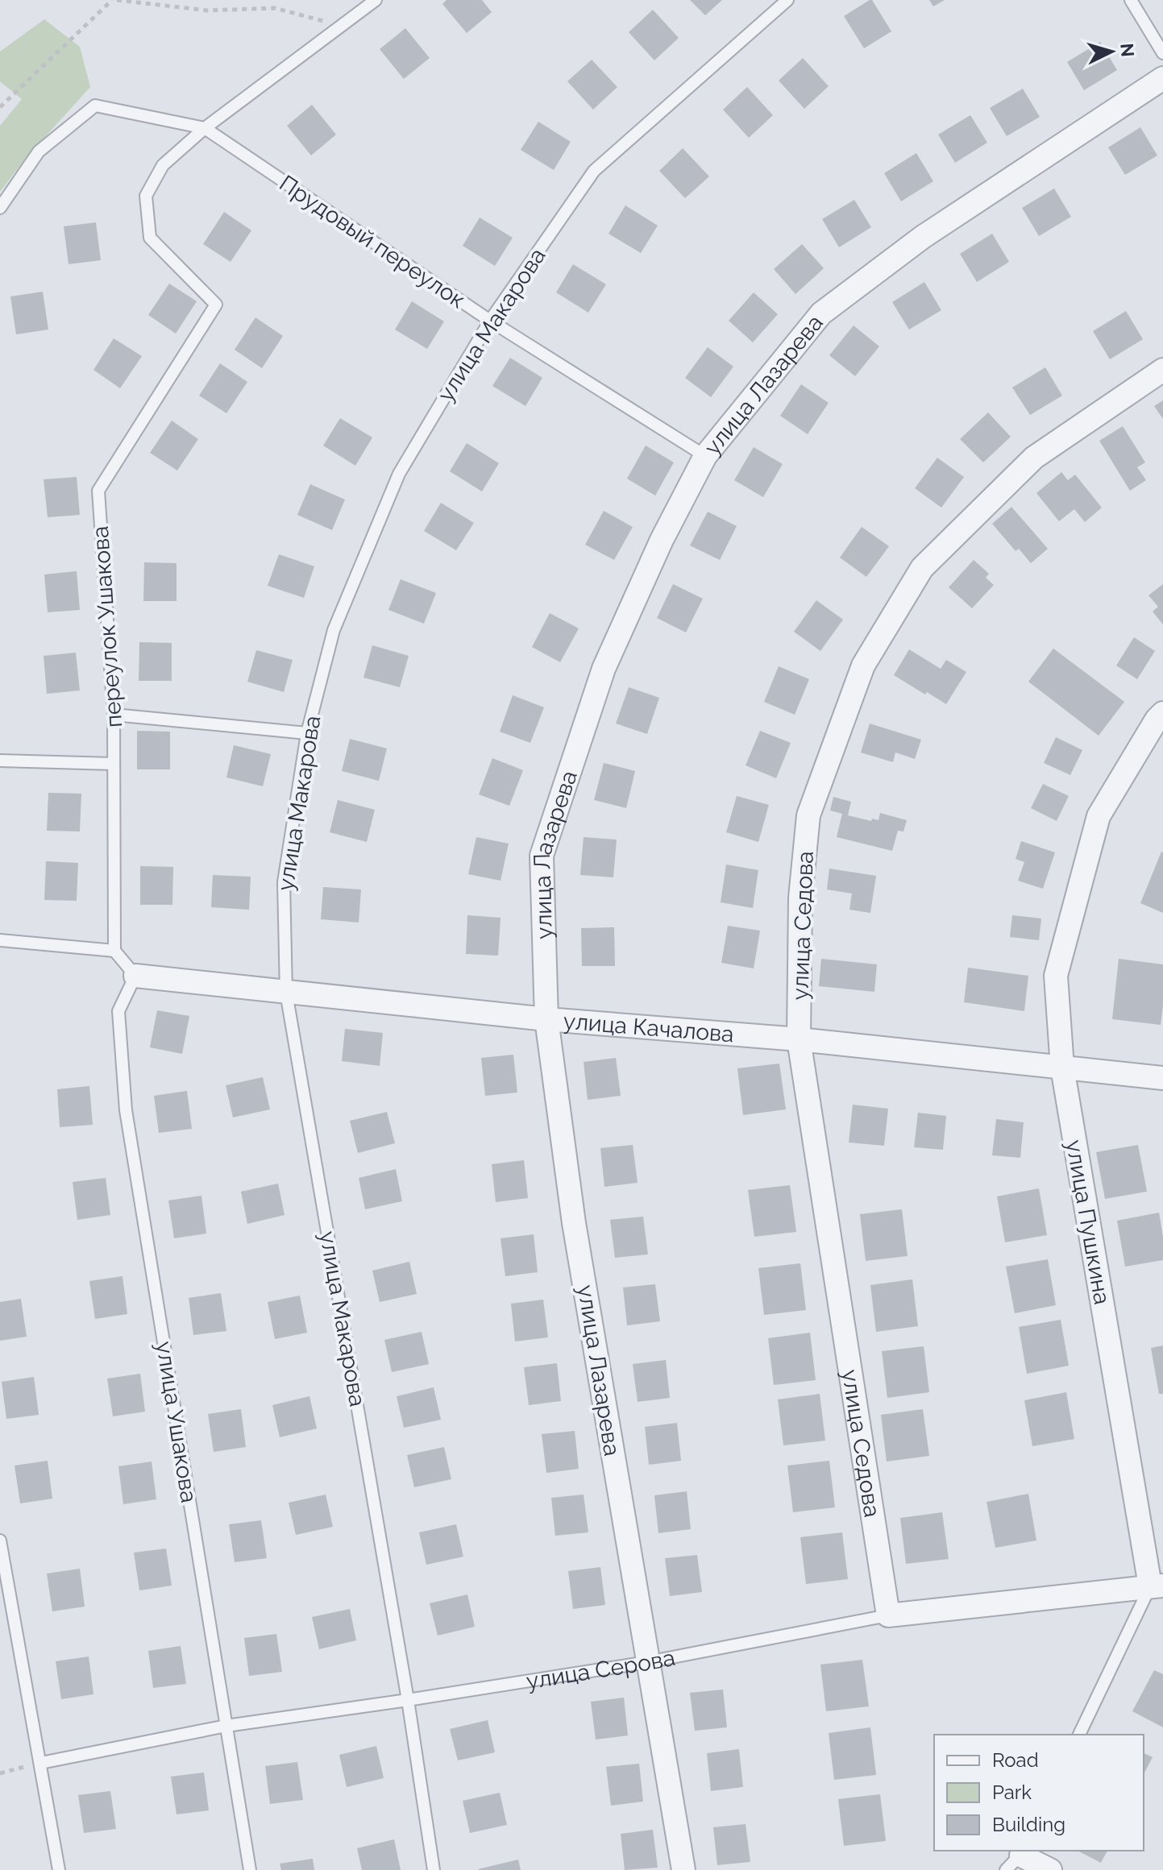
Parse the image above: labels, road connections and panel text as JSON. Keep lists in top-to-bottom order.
{
  "streets": {
    "street": [
      "улица Лазарева",
      "улица Седова",
      "улица Качалова",
      "улица Пушкина",
      "улица Серова"
    ],
    "lane": [
      "Прудовый переулок",
      "улица Макарова",
      "переулок Ушакова",
      "улица Ушакова"
    ]
  },
  "crossings": [
    ["Прудовый переулок", "улица Макарова"],
    ["Прудовый переулок", "улица Лазарева"],
    ["Прудовый переулок", "переулок Ушакова"],
    ["улица Макарова", "улица Качалова"],
    ["улица Макарова", "улица Серова"],
    ["улица Лазарева", "улица Качалова"],
    ["улица Лазарева", "улица Серова"],
    ["улица Седова", "улица Качалова"],
    ["улица Седова", "улица Серова"],
    ["улица Качалова", "улица Пушкина"],
    ["улица Качалова", "улица Ушакова"],
    ["улица Пушкина", "улица Серова"],
    ["улица Ушакова", "улица Серова"]
  ],
  "legend": ["Road", "Park", "Building"],
  "north": "right"
}
